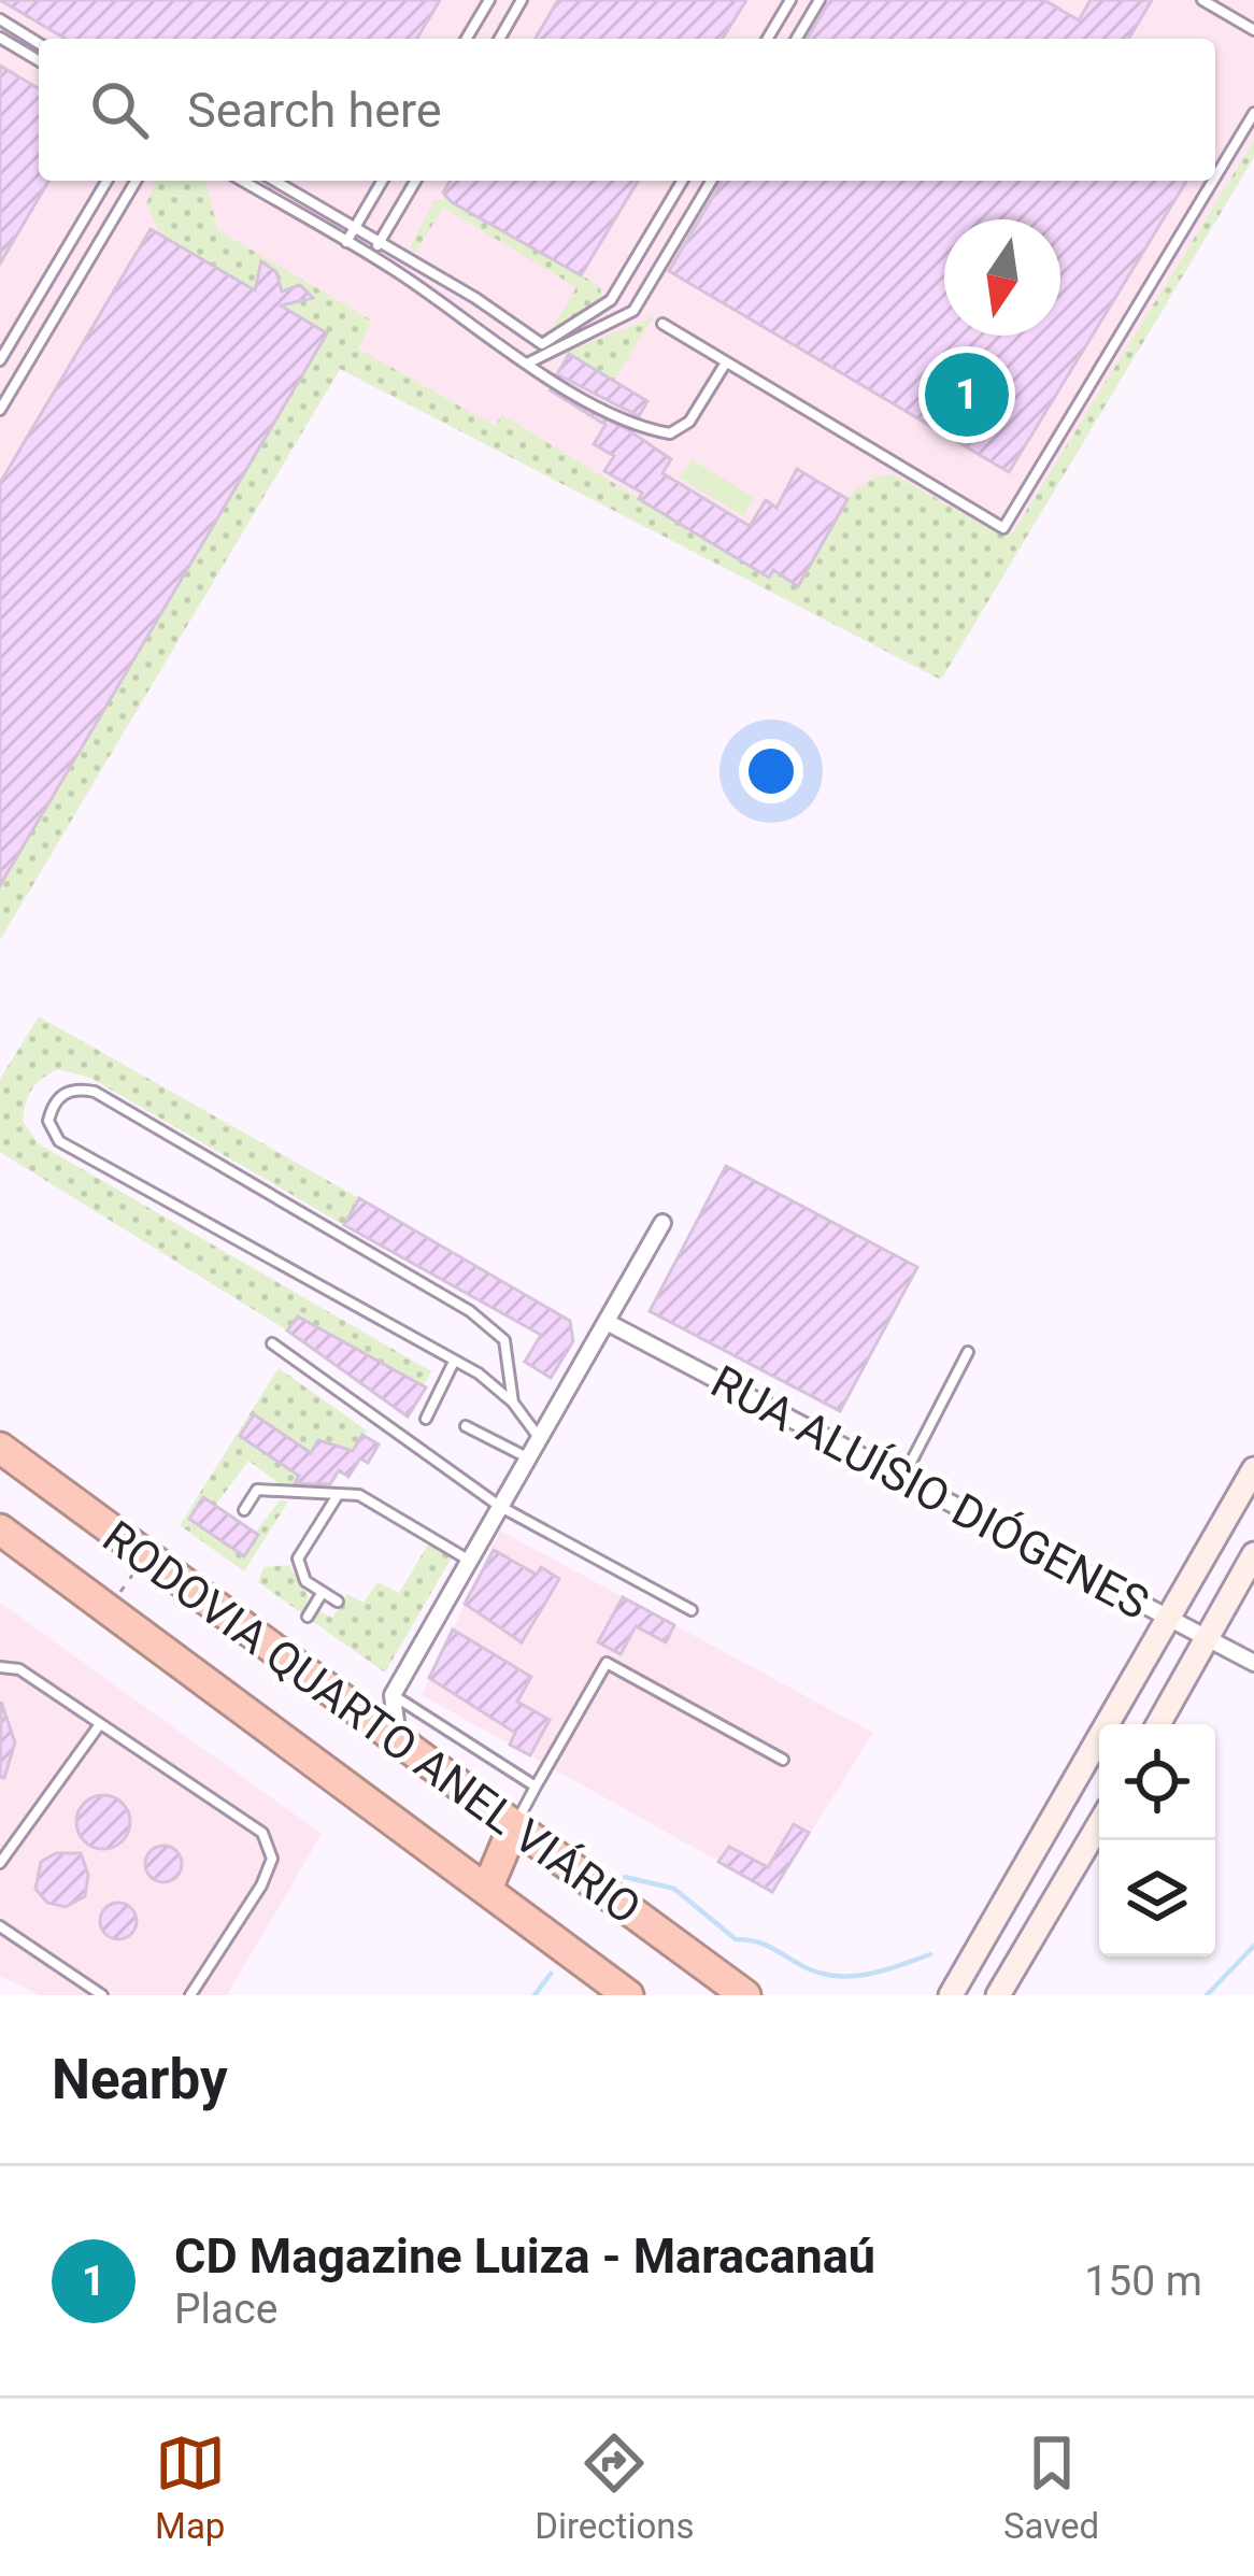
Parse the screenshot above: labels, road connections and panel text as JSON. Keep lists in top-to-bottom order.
{
  "streets": {
    "highway": ["RODOVIA QUARTO ANEL VIÁRIO"],
    "street": ["RUA ALUÍSIO DIÓGENES"]
  },
  "north": "bottom",
  "page": {
    "search": "Search here",
    "pins": "1",
    "heading": "Nearby",
    "list": [
      {
        "mark": "1",
        "name": "CD Magazine Luiza - Maracanaú",
        "note": "Place",
        "value": "150 m"
      }
    ],
    "nav": ["Map", "Directions", "Saved"]
  }
}
